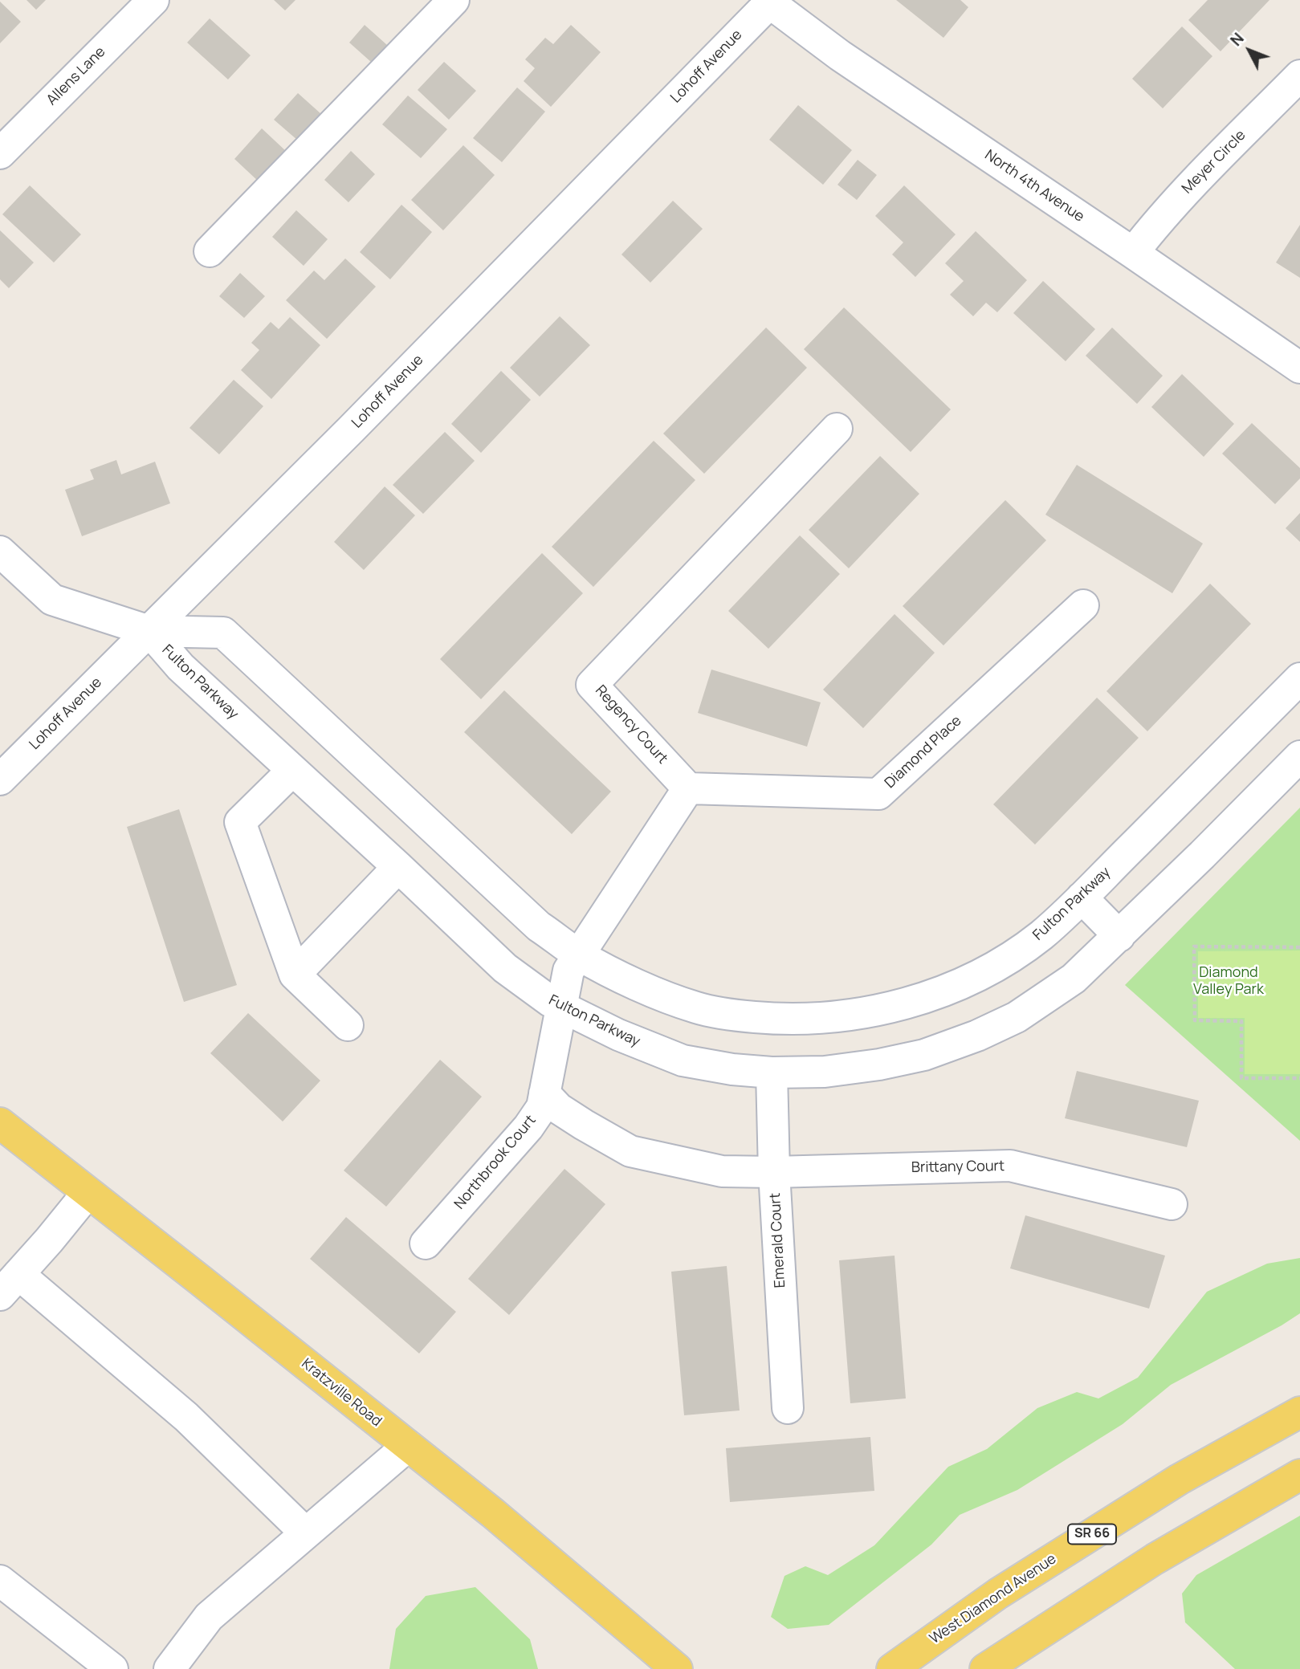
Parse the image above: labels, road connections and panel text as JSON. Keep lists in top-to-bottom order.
{
  "streets": {
    "main road": ["Kratzville Road", "SR 66", "West Diamond Avenue"],
    "street": [
      "Lohoff Avenue",
      "Allens Lane",
      "Meyer Circle",
      "North 4th Avenue",
      "Fulton Parkway",
      "Regency Court",
      "Diamond Place",
      "Northbrook Court",
      "Brittany Court",
      "Emerald Court"
    ]
  },
  "crossings": [
    ["Lohoff Avenue", "North 4th Avenue"],
    ["Lohoff Avenue", "Fulton Parkway"],
    ["Meyer Circle", "North 4th Avenue"],
    ["Fulton Parkway", "Northbrook Court"],
    ["Fulton Parkway", "Emerald Court"],
    ["Regency Court", "Diamond Place"],
    ["Northbrook Court", "Brittany Court"],
    ["Brittany Court", "Emerald Court"]
  ],
  "parks": ["Diamond Valley Park"],
  "north": "top left"
}
